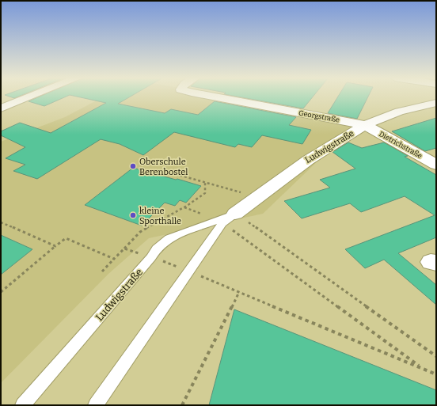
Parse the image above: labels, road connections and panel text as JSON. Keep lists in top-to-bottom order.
{
  "streets": {
    "street": ["Georgstraße", "Dietrichstraße", "Ludwigstraße"]
  },
  "crossings": [
    ["Georgstraße", "Dietrichstraße"],
    ["Georgstraße", "Ludwigstraße"],
    ["Dietrichstraße", "Ludwigstraße"]
  ],
  "places": ["Oberschule Berenbostel", "kleine Sporthalle"]
}
